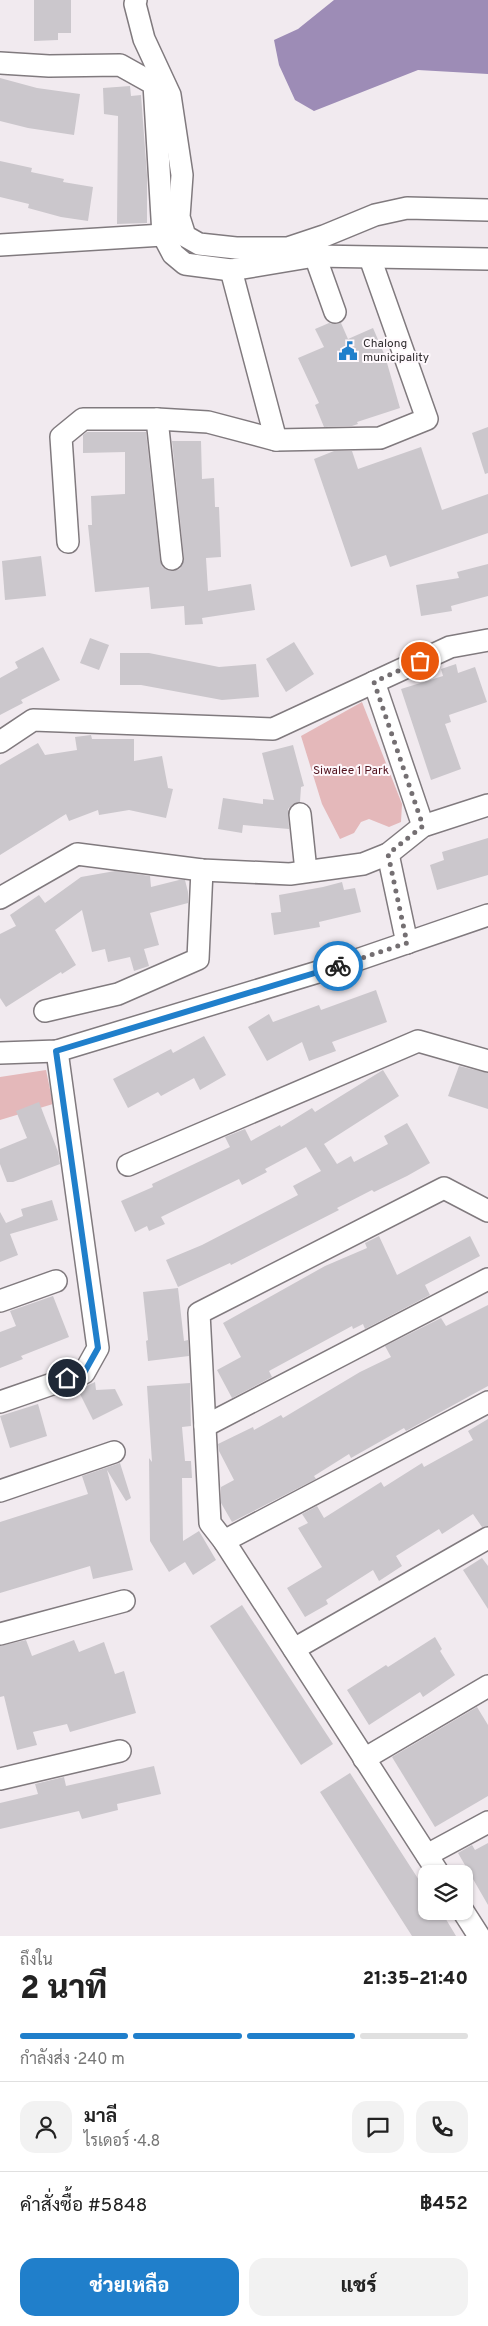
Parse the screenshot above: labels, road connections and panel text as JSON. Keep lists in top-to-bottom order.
{
  "parks": ["Siwalee 1 Park"],
  "places": {
    "public building": ["Chalong municipality"]
  },
  "page": {
    "heading": ["2 นาที", "ถึงใน", "21:35–21:40"],
    "panel": [
      "มาลี",
      "ไรเดอร์ · 4.8",
      "คำสั่งซื้อ #5848",
      "฿452"
    ],
    "bar": "กำลังส่ง · 240 m",
    "buttons": ["ช่วยเหลือ", "แชร์"]
  }
}
